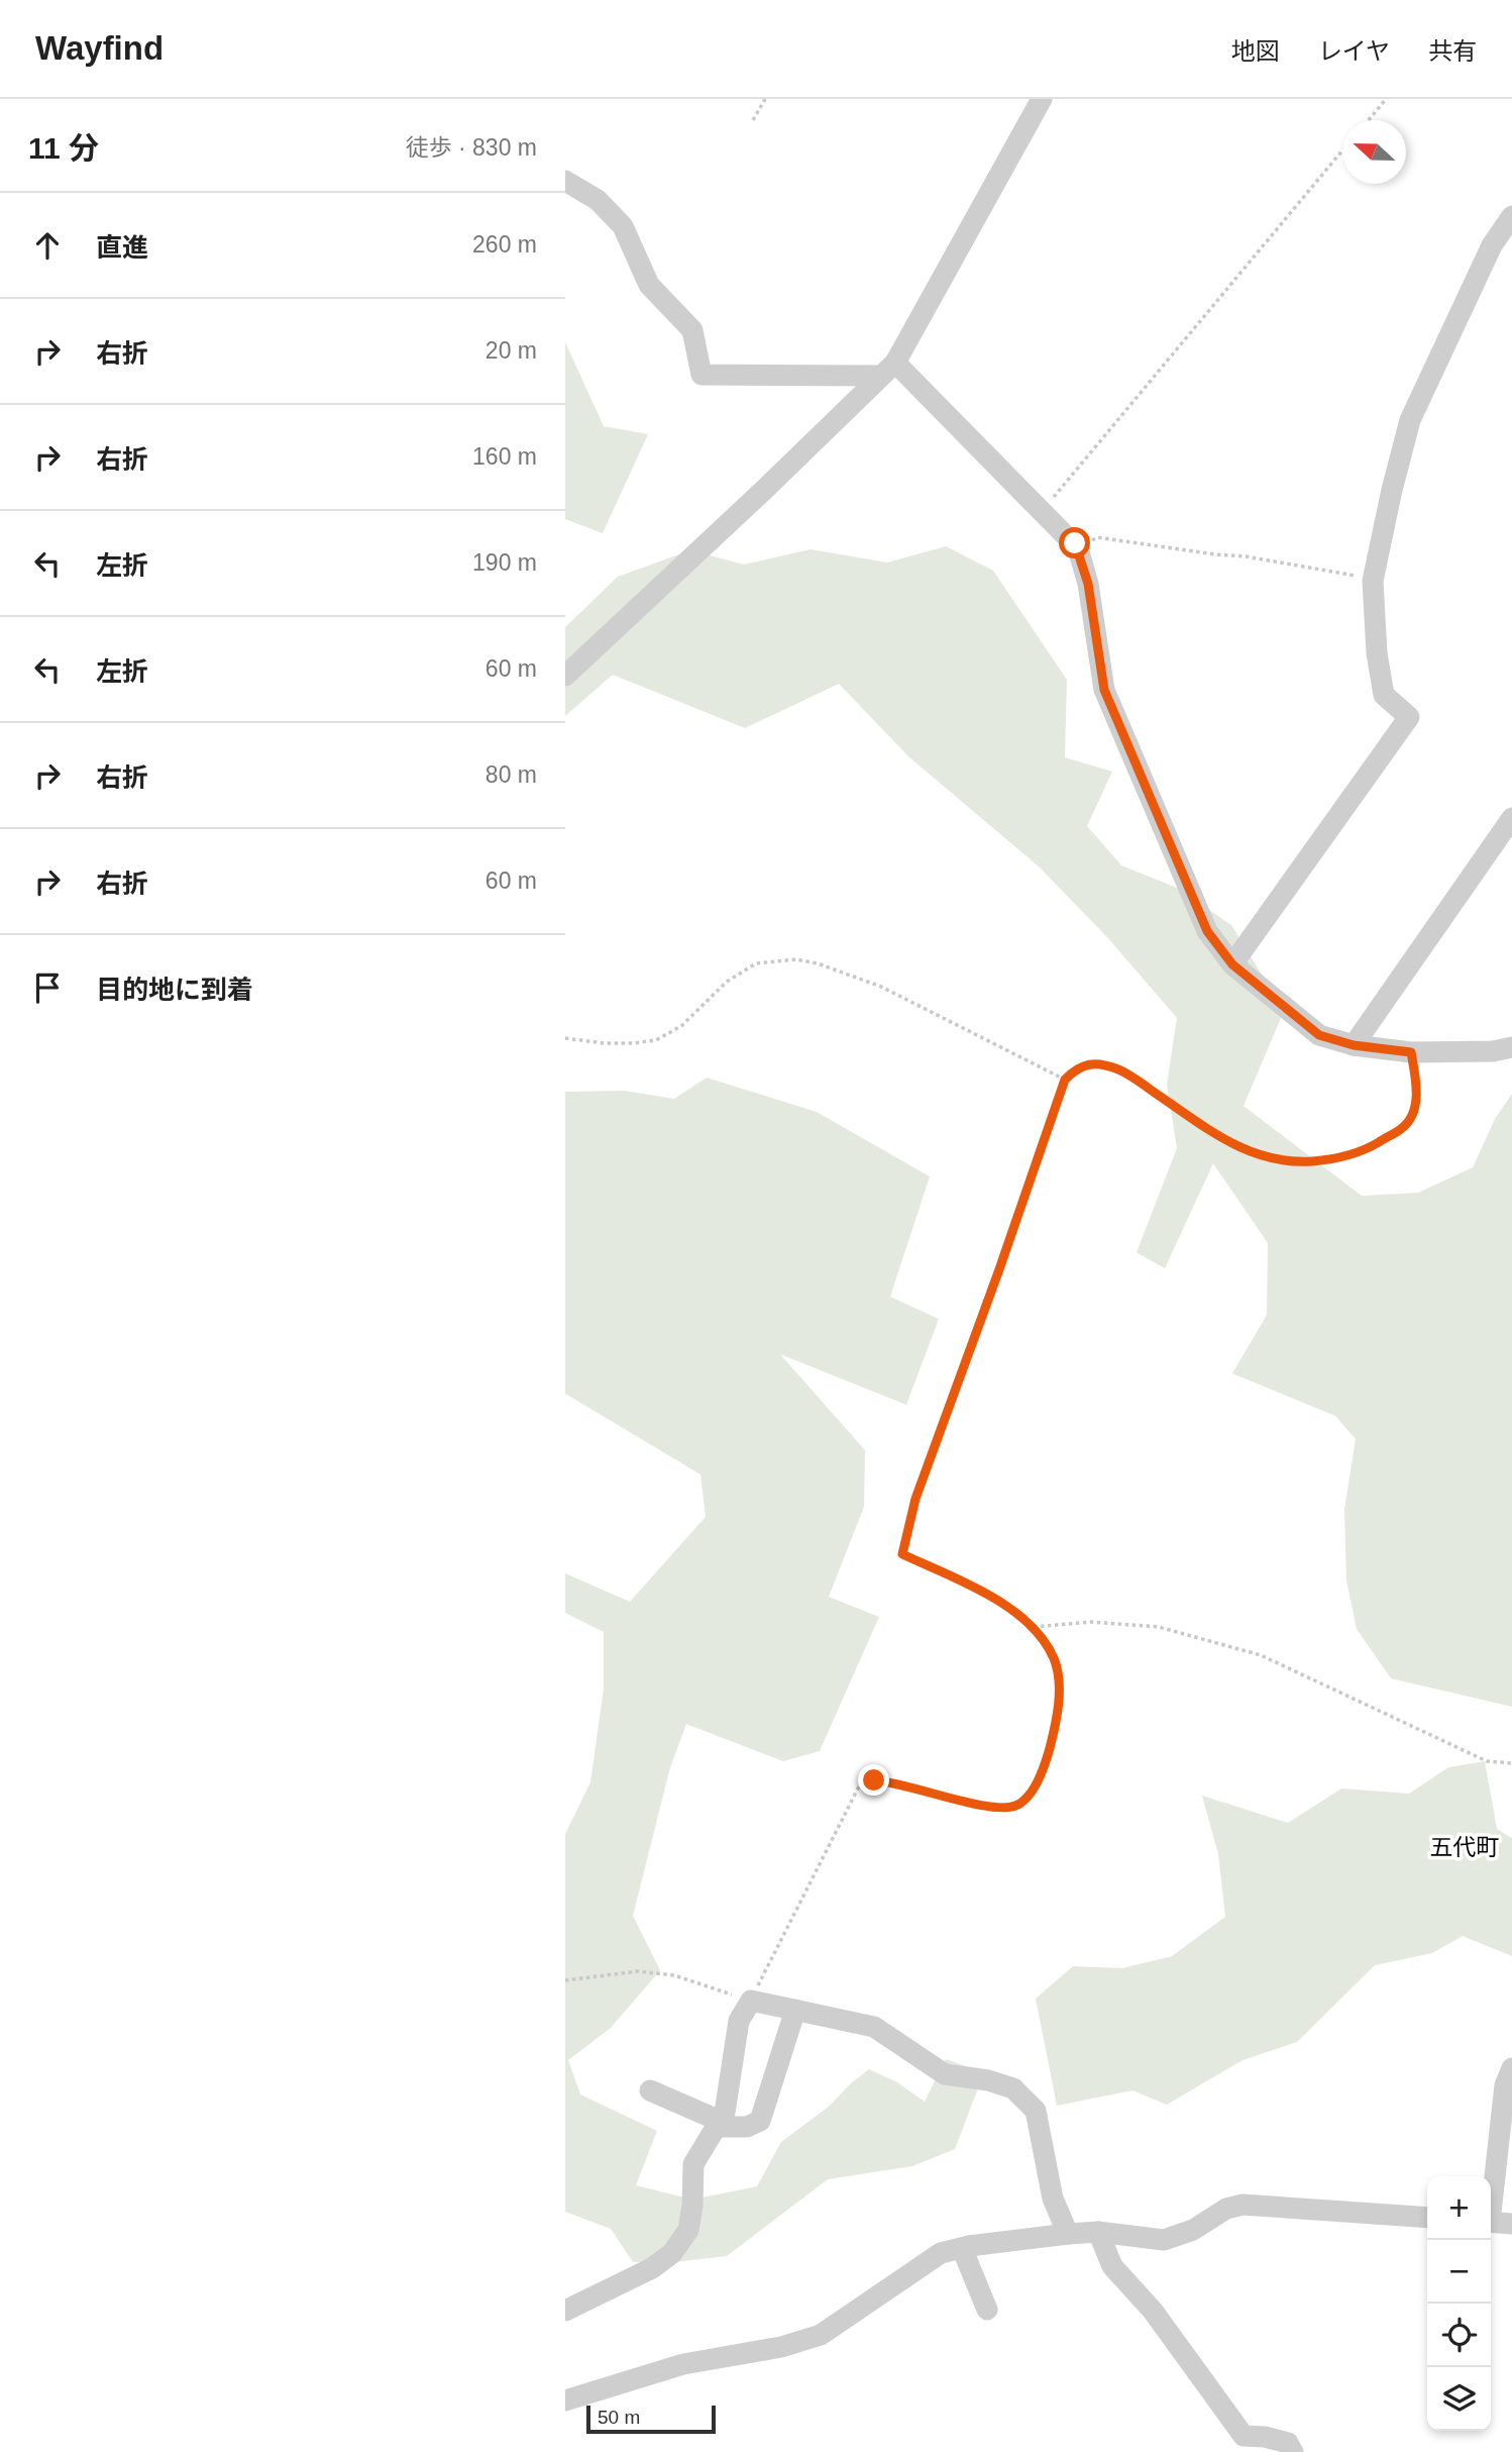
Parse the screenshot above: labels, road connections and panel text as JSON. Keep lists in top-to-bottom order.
{
  "districts": ["五代町"],
  "scale_bar": "50 m",
  "north": "left",
  "page": {
    "header": "Wayfind",
    "nav": ["地図", "レイヤ", "共有"],
    "heading": ["11 分", "徒歩 · 830 m"],
    "list": [
      ["直進", "260 m"],
      ["右折", "20 m"],
      ["右折", "160 m"],
      ["左折", "190 m"],
      ["左折", "60 m"],
      ["右折", "80 m"],
      ["右折", "60 m"],
      "目的地に到着"
    ],
    "map_buttons": ["+", "−"],
    "scale": "50 m"
  }
}
